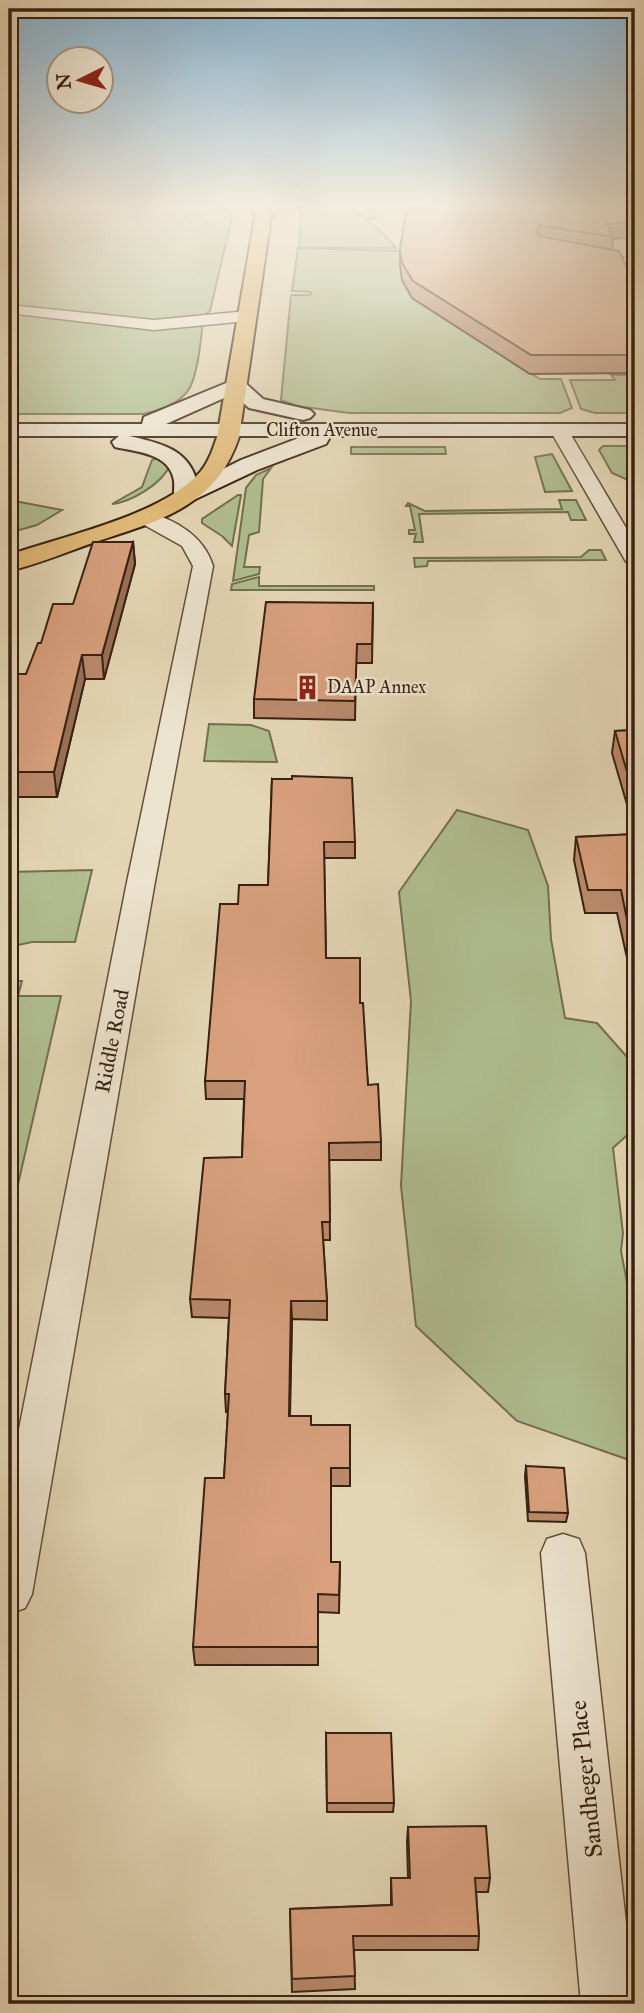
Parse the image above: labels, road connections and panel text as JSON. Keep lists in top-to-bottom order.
{
  "streets": {
    "main road": ["Clifton Avenue"],
    "street": ["Riddle Road", "Sandheger Place"]
  },
  "places": {
    "building": ["DAAP Annex"]
  },
  "north": "left"
}
